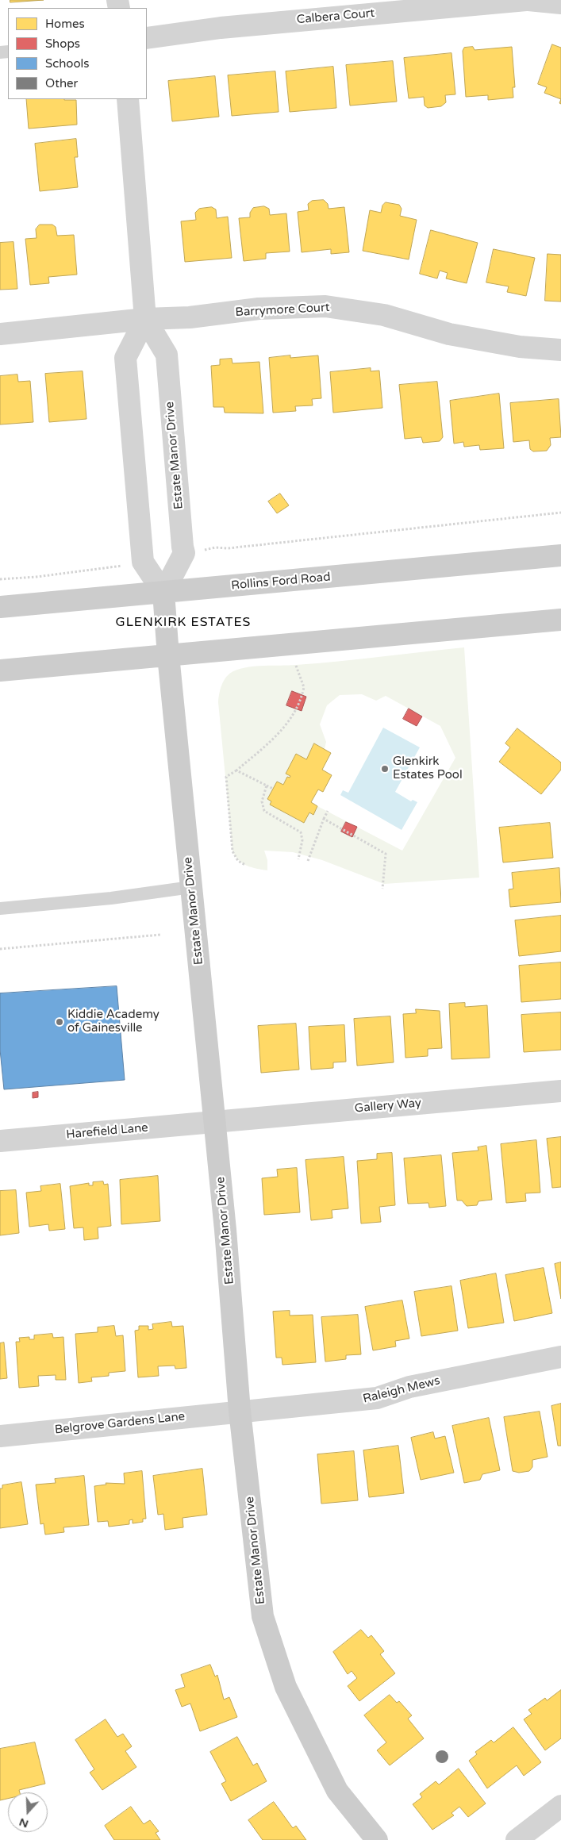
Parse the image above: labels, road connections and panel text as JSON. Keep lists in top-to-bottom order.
{
  "streets": {
    "street": [
      "Calbera Court",
      "Barrymore Court",
      "Estate Manor Drive",
      "Rollins Ford Road",
      "Gallery Way",
      "Harefield Lane",
      "Raleigh Mews",
      "Belgrove Gardens Lane"
    ]
  },
  "crossings": [
    ["Barrymore Court", "Estate Manor Drive"],
    ["Estate Manor Drive", "Rollins Ford Road"],
    ["Estate Manor Drive", "Gallery Way"],
    ["Estate Manor Drive", "Harefield Lane"],
    ["Estate Manor Drive", "Raleigh Mews"],
    ["Estate Manor Drive", "Belgrove Gardens Lane"],
    ["Gallery Way", "Harefield Lane"],
    ["Raleigh Mews", "Belgrove Gardens Lane"]
  ],
  "districts": ["GLENKIRK ESTATES"],
  "places": ["Glenkirk Estates Pool", "Kiddie Academy of Gainesville"],
  "legend": [
    "Homes",
    "Shops",
    "Schools",
    "Other"
  ],
  "north": "bottom"
}
